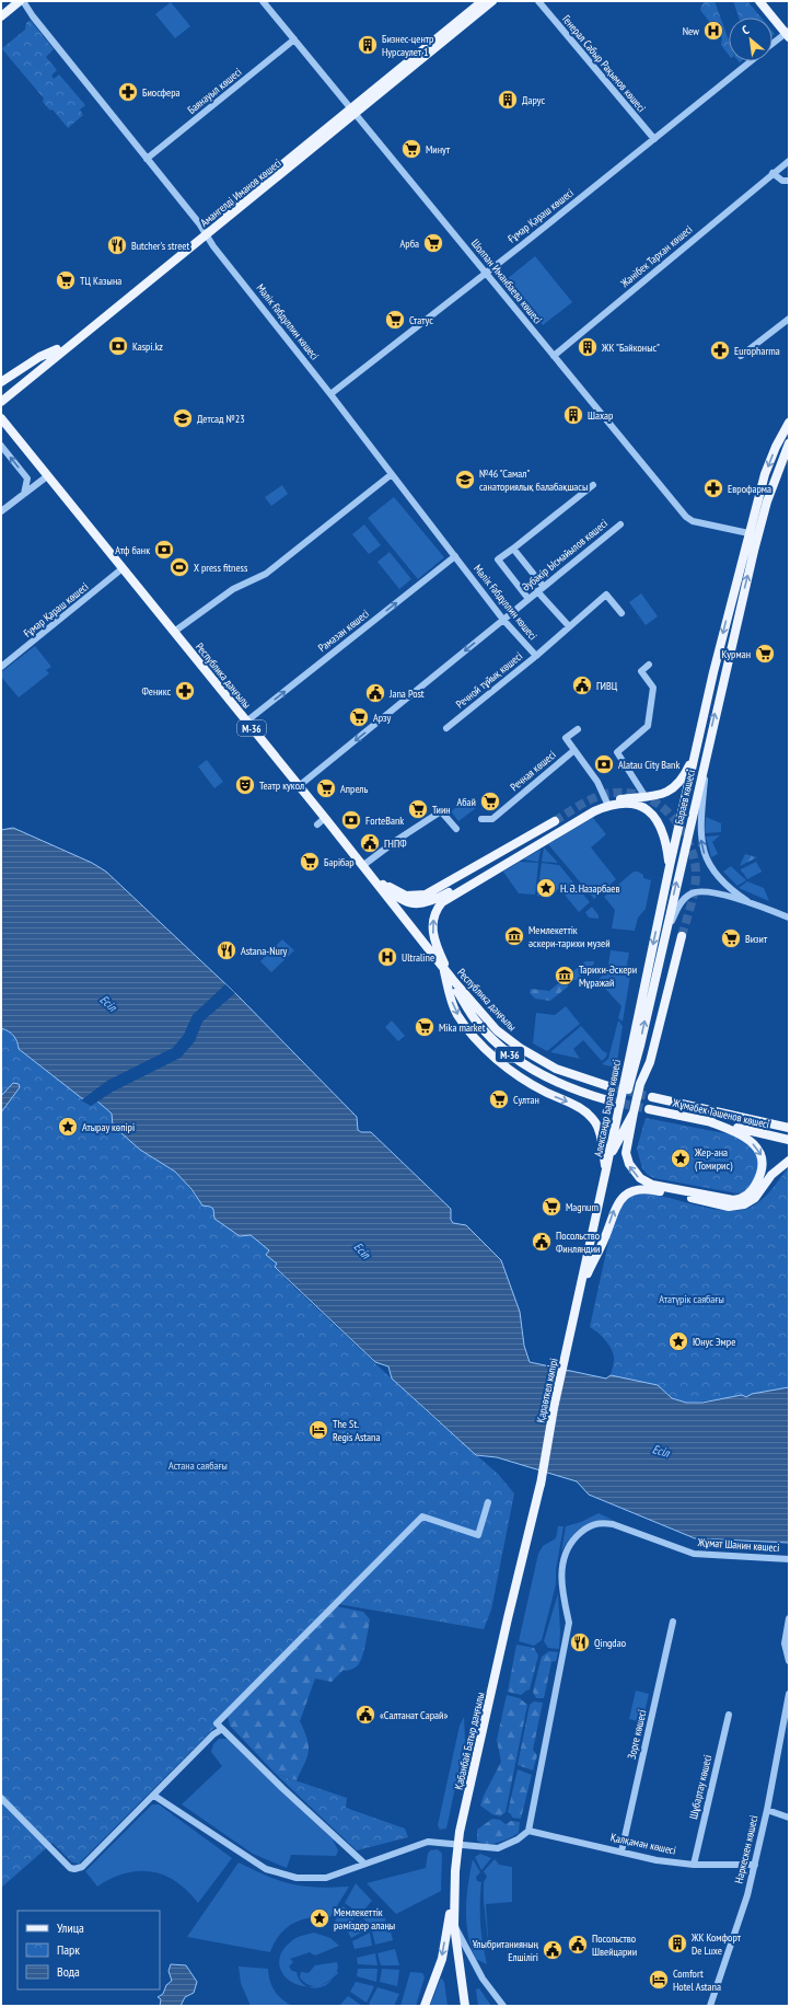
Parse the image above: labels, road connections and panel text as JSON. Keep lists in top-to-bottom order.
{
  "streets": {
    "main road": [
      "Амангелді Иманов көшесі",
      "Республика даңғылы",
      "M-36",
      "Бараев көшесі",
      "Александр Бараев көшесі",
      "Жұмабек Тәшенов көшесі",
      "Қараөткел көпірі",
      "Қабанбай Батыр даңғылы"
    ],
    "street": [
      "Генерал Сабыр Рақымов көшесі",
      "Баянауыл көшесі",
      "Ғұмар Қараш көшесі",
      "Жәнібек Тархан көшесі",
      "Шолпан Иманбаева көшесі",
      "Мәлік Ғабдуллин көшесі",
      "Әубәкір Ысмайылов көшесі",
      "Рамазан көшесі",
      "Речной тұйық көшесі",
      "Речная көшесі",
      "Жұмат Шанин көшесі",
      "Зорге көшесі",
      "Шұбартау көшесі",
      "Қалқаман көшесі",
      "Наркескен көшесі"
    ]
  },
  "crossings": [
    ["Генерал Сабыр Рақымов көшесі", "Ғұмар Қараш көшесі"],
    ["Баянауыл көшесі", "Шолпан Иманбаева көшесі"],
    ["Баянауыл көшесі", "Мәлік Ғабдуллин көшесі"],
    ["Амангелді Иманов көшесі", "Шолпан Иманбаева көшесі"],
    ["Амангелді Иманов көшесі", "Мәлік Ғабдуллин көшесі"],
    ["Ғұмар Қараш көшесі", "Шолпан Иманбаева көшесі"],
    ["Ғұмар Қараш көшесі", "Мәлік Ғабдуллин көшесі"],
    ["Ғұмар Қараш көшесі", "Республика даңғылы"],
    ["Жәнібек Тархан көшесі", "Шолпан Иманбаева көшесі"],
    ["Шолпан Иманбаева көшесі", "Бараев көшесі"],
    ["Мәлік Ғабдуллин көшесі", "Әубәкір Ысмайылов көшесі"],
    ["Мәлік Ғабдуллин көшесі", "Рамазан көшесі"],
    ["Мәлік Ғабдуллин көшесі", "Речной тұйық көшесі"],
    ["Әубәкір Ысмайылов көшесі", "Республика даңғылы"],
    ["Рамазан көшесі", "Республика даңғылы"],
    ["Бараев көшесі", "Александр Бараев көшесі"],
    ["Александр Бараев көшесі", "Қараөткел көпірі"],
    ["Қараөткел көпірі", "Қабанбай Батыр даңғылы"],
    ["Жұмат Шанин көшесі", "Қалқаман көшесі"],
    ["Зорге көшесі", "Қалқаман көшесі"],
    ["Шұбартау көшесі", "Қалқаман көшесі"],
    ["Қалқаман көшесі", "Наркескен көшесі"]
  ],
  "one_way": ["Әубәкір Ысмайылов көшесі", "Рамазан көшесі"],
  "water": ["Есіл"],
  "parks": ["Ататүрік саябағы", "Астана саябағы"],
  "places": {
    "hospital": ["New", "Ultraline"],
    "building": [
      "Бизнес-центр Нурсаулет 1",
      "Дарус",
      "ЖК \"Байконыс\"",
      "Шахар",
      "ЖК Комфорт De Luxe"
    ],
    "pharmacy": [
      "Биосфера",
      "Europharma",
      "Еврофарма",
      "Феникс"
    ],
    "supermarket": [
      "Минут",
      "Арба",
      "ТЦ Казына",
      "Статус",
      "Курман",
      "Арзу",
      "Апрель",
      "Абай",
      "Тиин",
      "Бәрібар",
      "Визит",
      "Mika market",
      "Султан",
      "Magnum"
    ],
    "restaurant": ["Butcher's street", "Astana-Nury", "Qingdao"],
    "bank": [
      "Kaspi.kz",
      "Атф банк",
      "Alatau City Bank",
      "ForteBank"
    ],
    "school or university": ["Детсад №23", "№46 \"Самал\" санаториялық балабақшасы"],
    "sports": ["X press fitness"],
    "public building": [
      "ГИВЦ",
      "Jana Post",
      "ГНПФ",
      "Посольство Финляндии",
      "«Салтанат Сарай»",
      "Посольство Швейцарии",
      "Ұлыбританияның Елшілігі"
    ],
    "theatre": ["Театр кукол"],
    "place": [
      "Н. Ә. Назарбаев",
      "Атырау көпірі",
      "Жер-ана (Томирис)",
      "Юнус Эмре",
      "Мемлекеттік рәміздер алаңы"
    ],
    "museum": ["Мемлекеттік әскери-тарихи музей", "Тарихи-Әскери Мұражай"],
    "hotel": ["The St. Regis Astana", "Comfort Hotel Astana"]
  },
  "legend": ["Улица", "Парк", "Вода"],
  "north": "top left"
}
